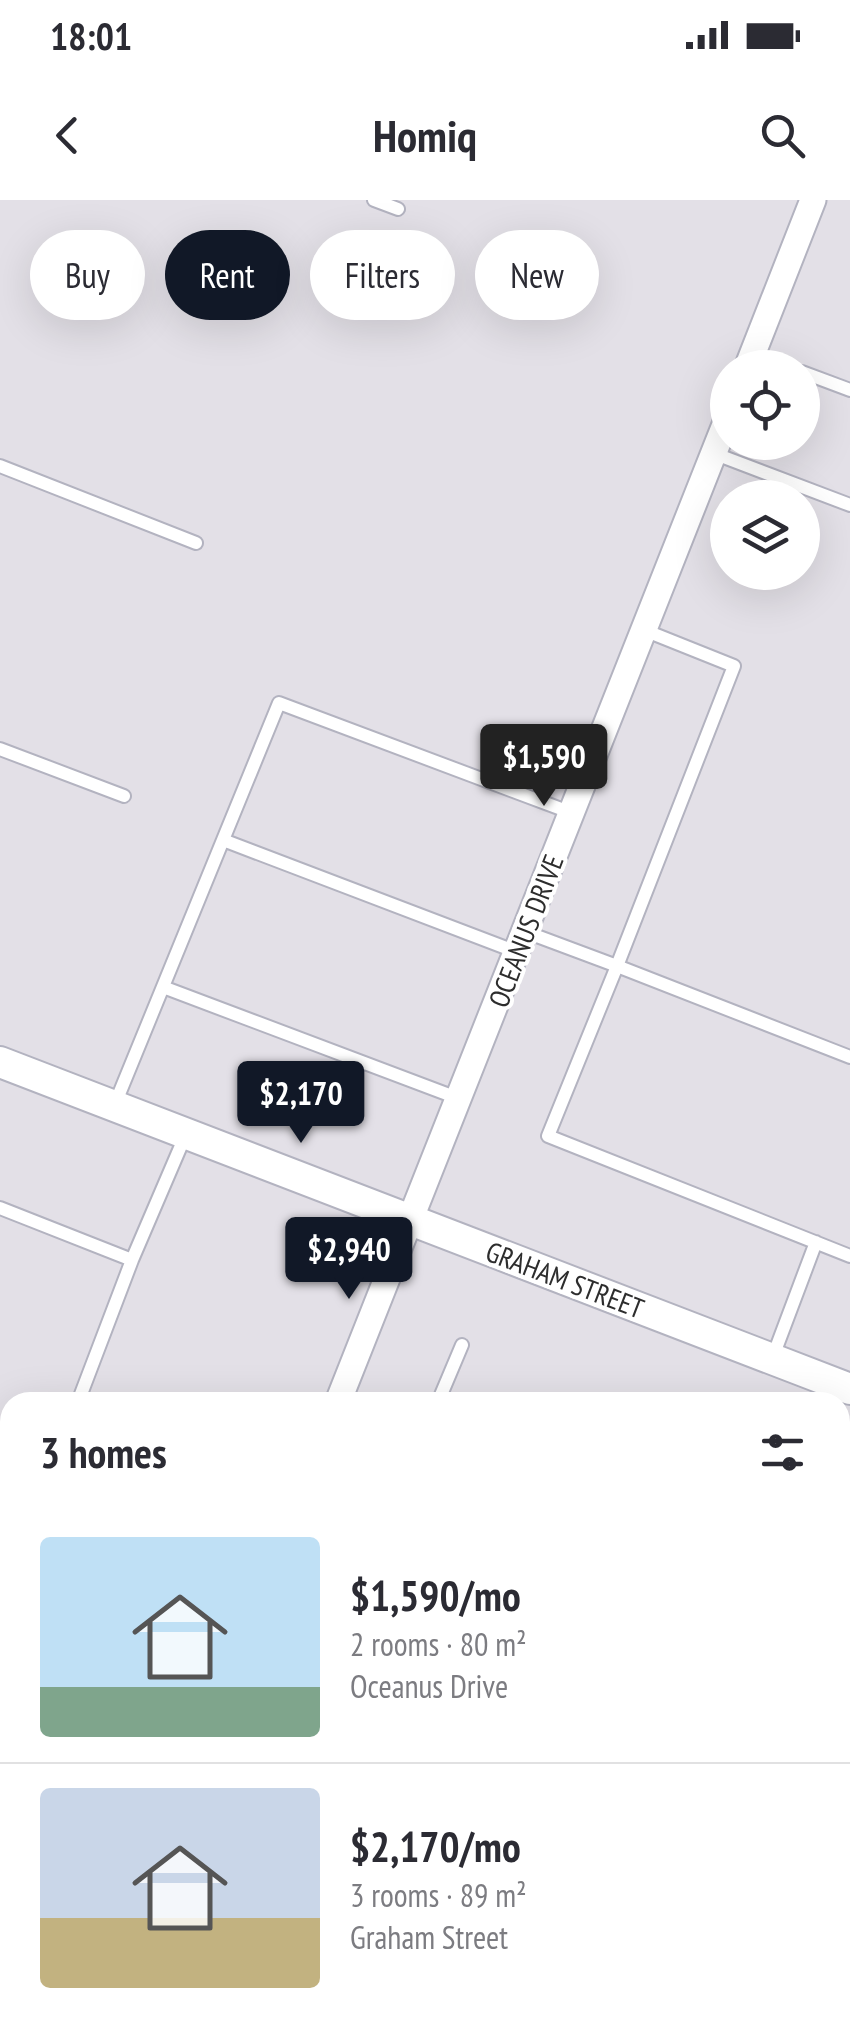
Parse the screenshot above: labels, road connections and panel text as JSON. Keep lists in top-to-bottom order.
{
  "streets": {
    "street": ["OCEANUS DRIVE", "GRAHAM STREET"]
  },
  "crossings": [
    ["OCEANUS DRIVE", "GRAHAM STREET"]
  ],
  "page": {
    "status": "18:01",
    "header": "Homiq",
    "chip": [
      "Buy",
      "Rent",
      "Filters",
      "New"
    ],
    "price": ["$1,590", "$2,170", "$2,940"],
    "heading": "3 homes",
    "list": [
      {
        "name": "$1,590/mo",
        "note": "2 rooms · 80 m² · Oceanus Drive"
      },
      {
        "name": "$2,170/mo",
        "note": "3 rooms · 89 m² · Graham Street"
      }
    ]
  }
}
